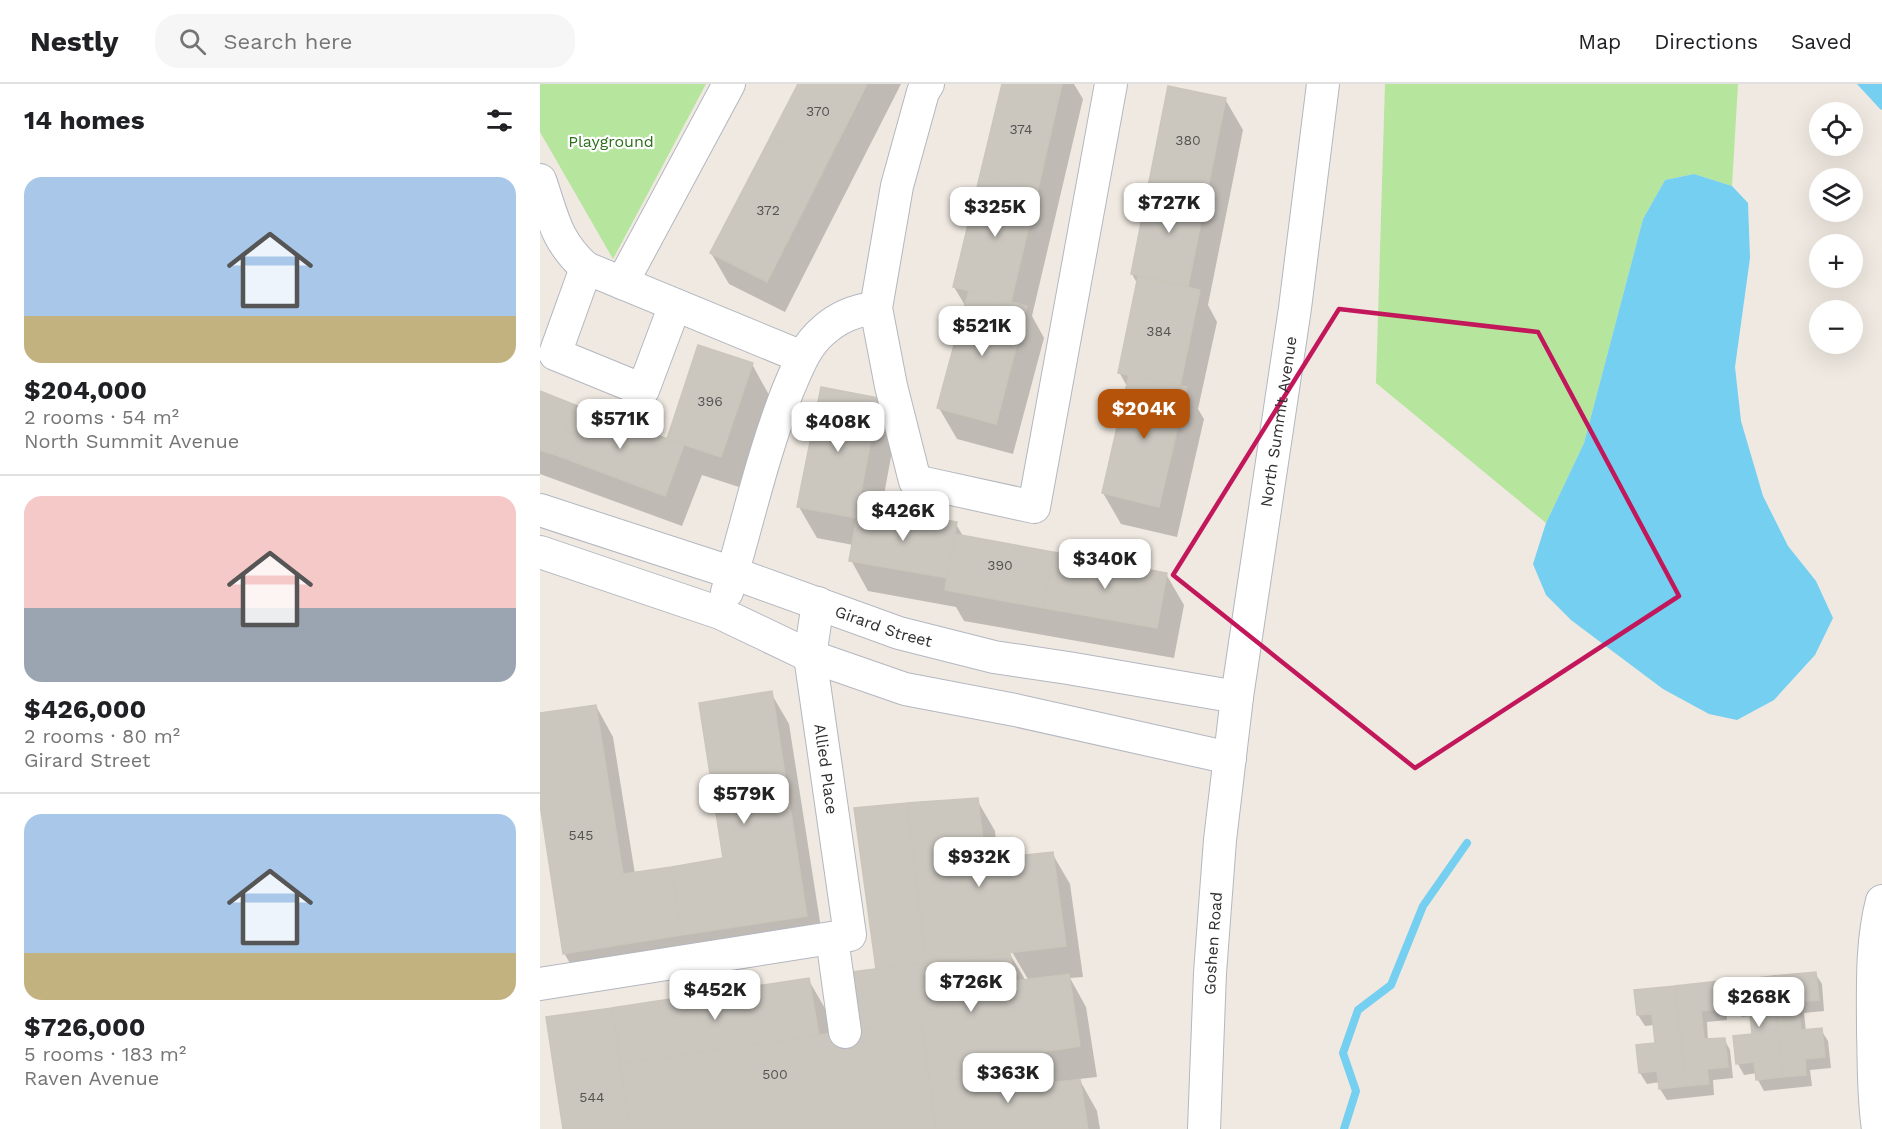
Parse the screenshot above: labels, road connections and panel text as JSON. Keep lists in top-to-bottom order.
{
  "streets": {
    "street": [
      "North Summit Avenue",
      "Girard Street",
      "Allied Place",
      "Goshen Road"
    ]
  },
  "crossings": [
    ["North Summit Avenue", "Girard Street"],
    ["North Summit Avenue", "Goshen Road"],
    ["Girard Street", "Allied Place"]
  ],
  "parks": ["Playground"],
  "house_numbers": [
    "370",
    "374",
    "380",
    "372",
    "384",
    "396",
    "390",
    "545",
    "500",
    "544"
  ],
  "page": {
    "header": "Nestly",
    "search": "Search here",
    "nav": ["Map", "Directions", "Saved"],
    "heading": "14 homes",
    "map_buttons": ["+", "−"],
    "list": [
      {
        "name": "$204,000",
        "note": "2 rooms · 54 m² · North Summit Avenue"
      },
      {
        "name": "$426,000",
        "note": "2 rooms · 80 m² · Girard Street"
      },
      {
        "name": "$726,000",
        "note": "5 rooms · 183 m² · Raven Avenue"
      }
    ],
    "price": [
      "$727K",
      "$325K",
      "$521K",
      "$204K",
      "$571K",
      "$408K",
      "$426K",
      "$340K",
      "$579K",
      "$932K",
      "$726K",
      "$452K",
      "$268K",
      "$363K"
    ]
  }
}
